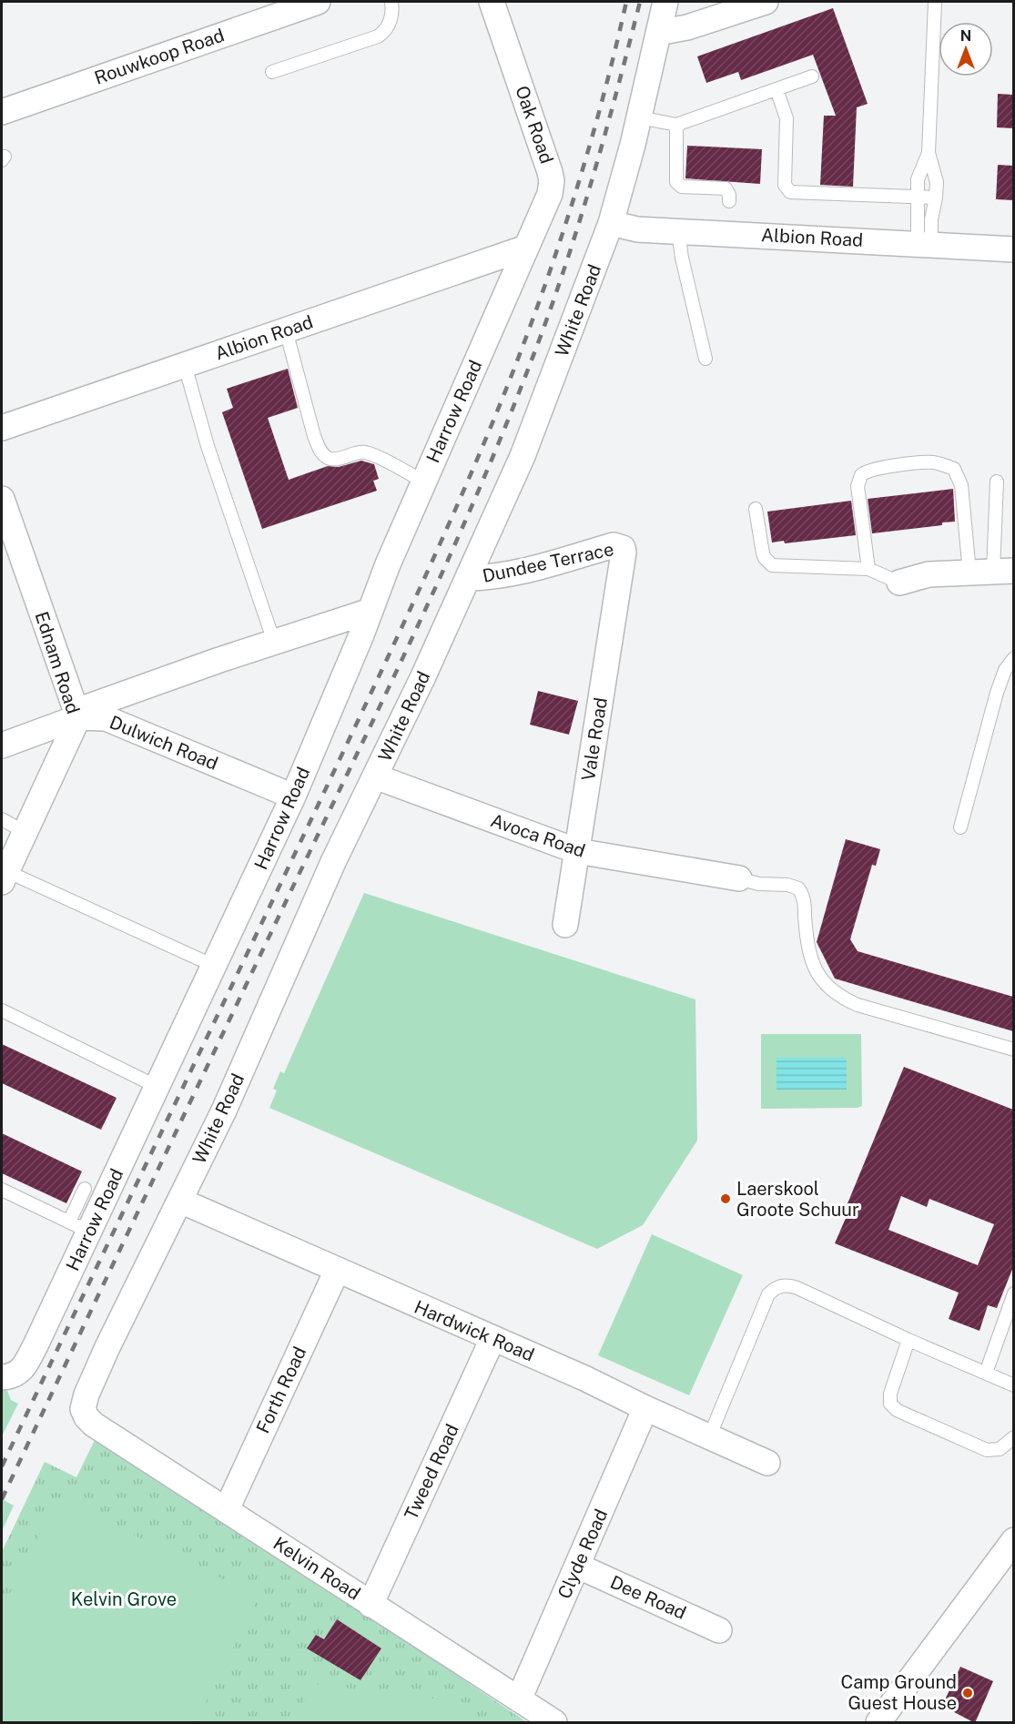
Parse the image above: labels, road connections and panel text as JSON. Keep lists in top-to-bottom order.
{
  "streets": {
    "street": [
      "Rouwkoop Road",
      "Oak Road",
      "Albion Road",
      "White Road",
      "Harrow Road",
      "Dundee Terrace",
      "Ednam Road",
      "Vale Road",
      "Dulwich Road",
      "Avoca Road",
      "Hardwick Road",
      "Forth Road",
      "Tweed Road",
      "Clyde Road",
      "Kelvin Road",
      "Dee Road"
    ]
  },
  "crossings": [
    ["Oak Road", "Albion Road"],
    ["Oak Road", "Harrow Road"],
    ["Albion Road", "White Road"],
    ["Albion Road", "Harrow Road"],
    ["White Road", "Dundee Terrace"],
    ["White Road", "Avoca Road"],
    ["White Road", "Hardwick Road"],
    ["White Road", "Kelvin Road"],
    ["Harrow Road", "Dulwich Road"],
    ["Dundee Terrace", "Vale Road"],
    ["Ednam Road", "Dulwich Road"],
    ["Vale Road", "Avoca Road"],
    ["Hardwick Road", "Forth Road"],
    ["Hardwick Road", "Tweed Road"],
    ["Hardwick Road", "Clyde Road"],
    ["Forth Road", "Kelvin Road"],
    ["Tweed Road", "Kelvin Road"],
    ["Clyde Road", "Kelvin Road"],
    ["Clyde Road", "Dee Road"]
  ],
  "parks": ["Kelvin Grove"],
  "places": ["Laerskool Groote Schuur", "Camp Ground Guest House"],
  "north": "top"
}
